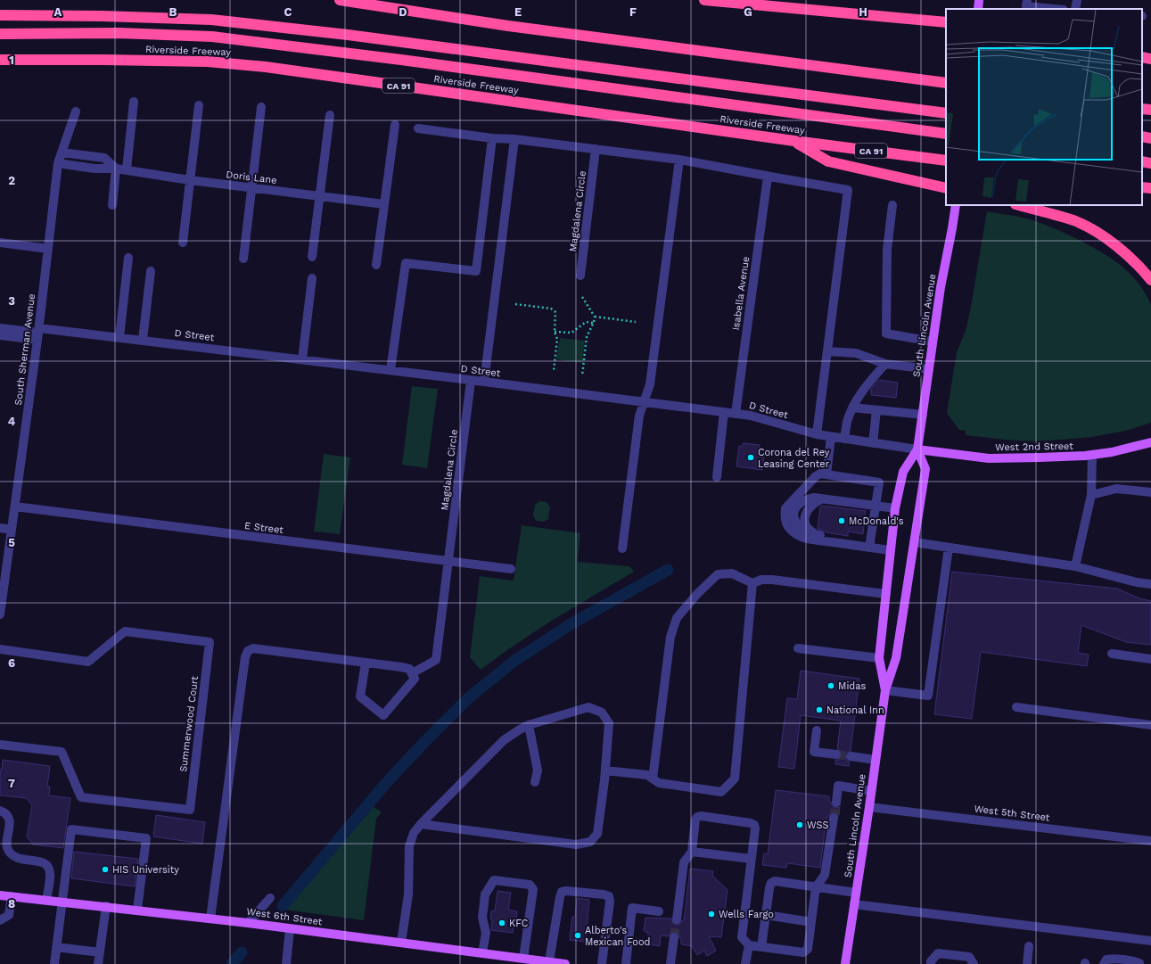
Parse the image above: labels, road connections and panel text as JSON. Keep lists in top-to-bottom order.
{
  "streets": {
    "highway": ["Riverside Freeway", "CA 91"],
    "main road": ["South Lincoln Avenue", "West 2nd Street", "West 6th Street"],
    "street": [
      "Doris Lane",
      "Magdalena Circle",
      "Isabella Avenue",
      "D Street",
      "South Sherman Avenue",
      "E Street",
      "Summerwood Court",
      "West 5th Street"
    ]
  },
  "crossings": [
    ["Doris Lane", "South Sherman Avenue"],
    ["Magdalena Circle", "D Street"],
    ["Magdalena Circle", "E Street"],
    ["Isabella Avenue", "D Street"],
    ["South Lincoln Avenue", "D Street"],
    ["South Lincoln Avenue", "West 2nd Street"],
    ["South Lincoln Avenue", "West 5th Street"],
    ["D Street", "South Sherman Avenue"],
    ["D Street", "West 2nd Street"],
    ["South Sherman Avenue", "E Street"]
  ],
  "places": [
    "Corona del Rey Leasing Center",
    "McDonald's",
    "Midas",
    "National Inn",
    "WSS",
    "HIS University",
    "Wells Fargo",
    "KFC",
    "Alberto's Mexican Food"
  ],
  "grid": {
    "columns": [
      "A",
      "B",
      "C",
      "D",
      "E",
      "F",
      "G",
      "H"
    ],
    "rows": [
      "1",
      "2",
      "3",
      "4",
      "5",
      "6",
      "7",
      "8"
    ]
  }
}
